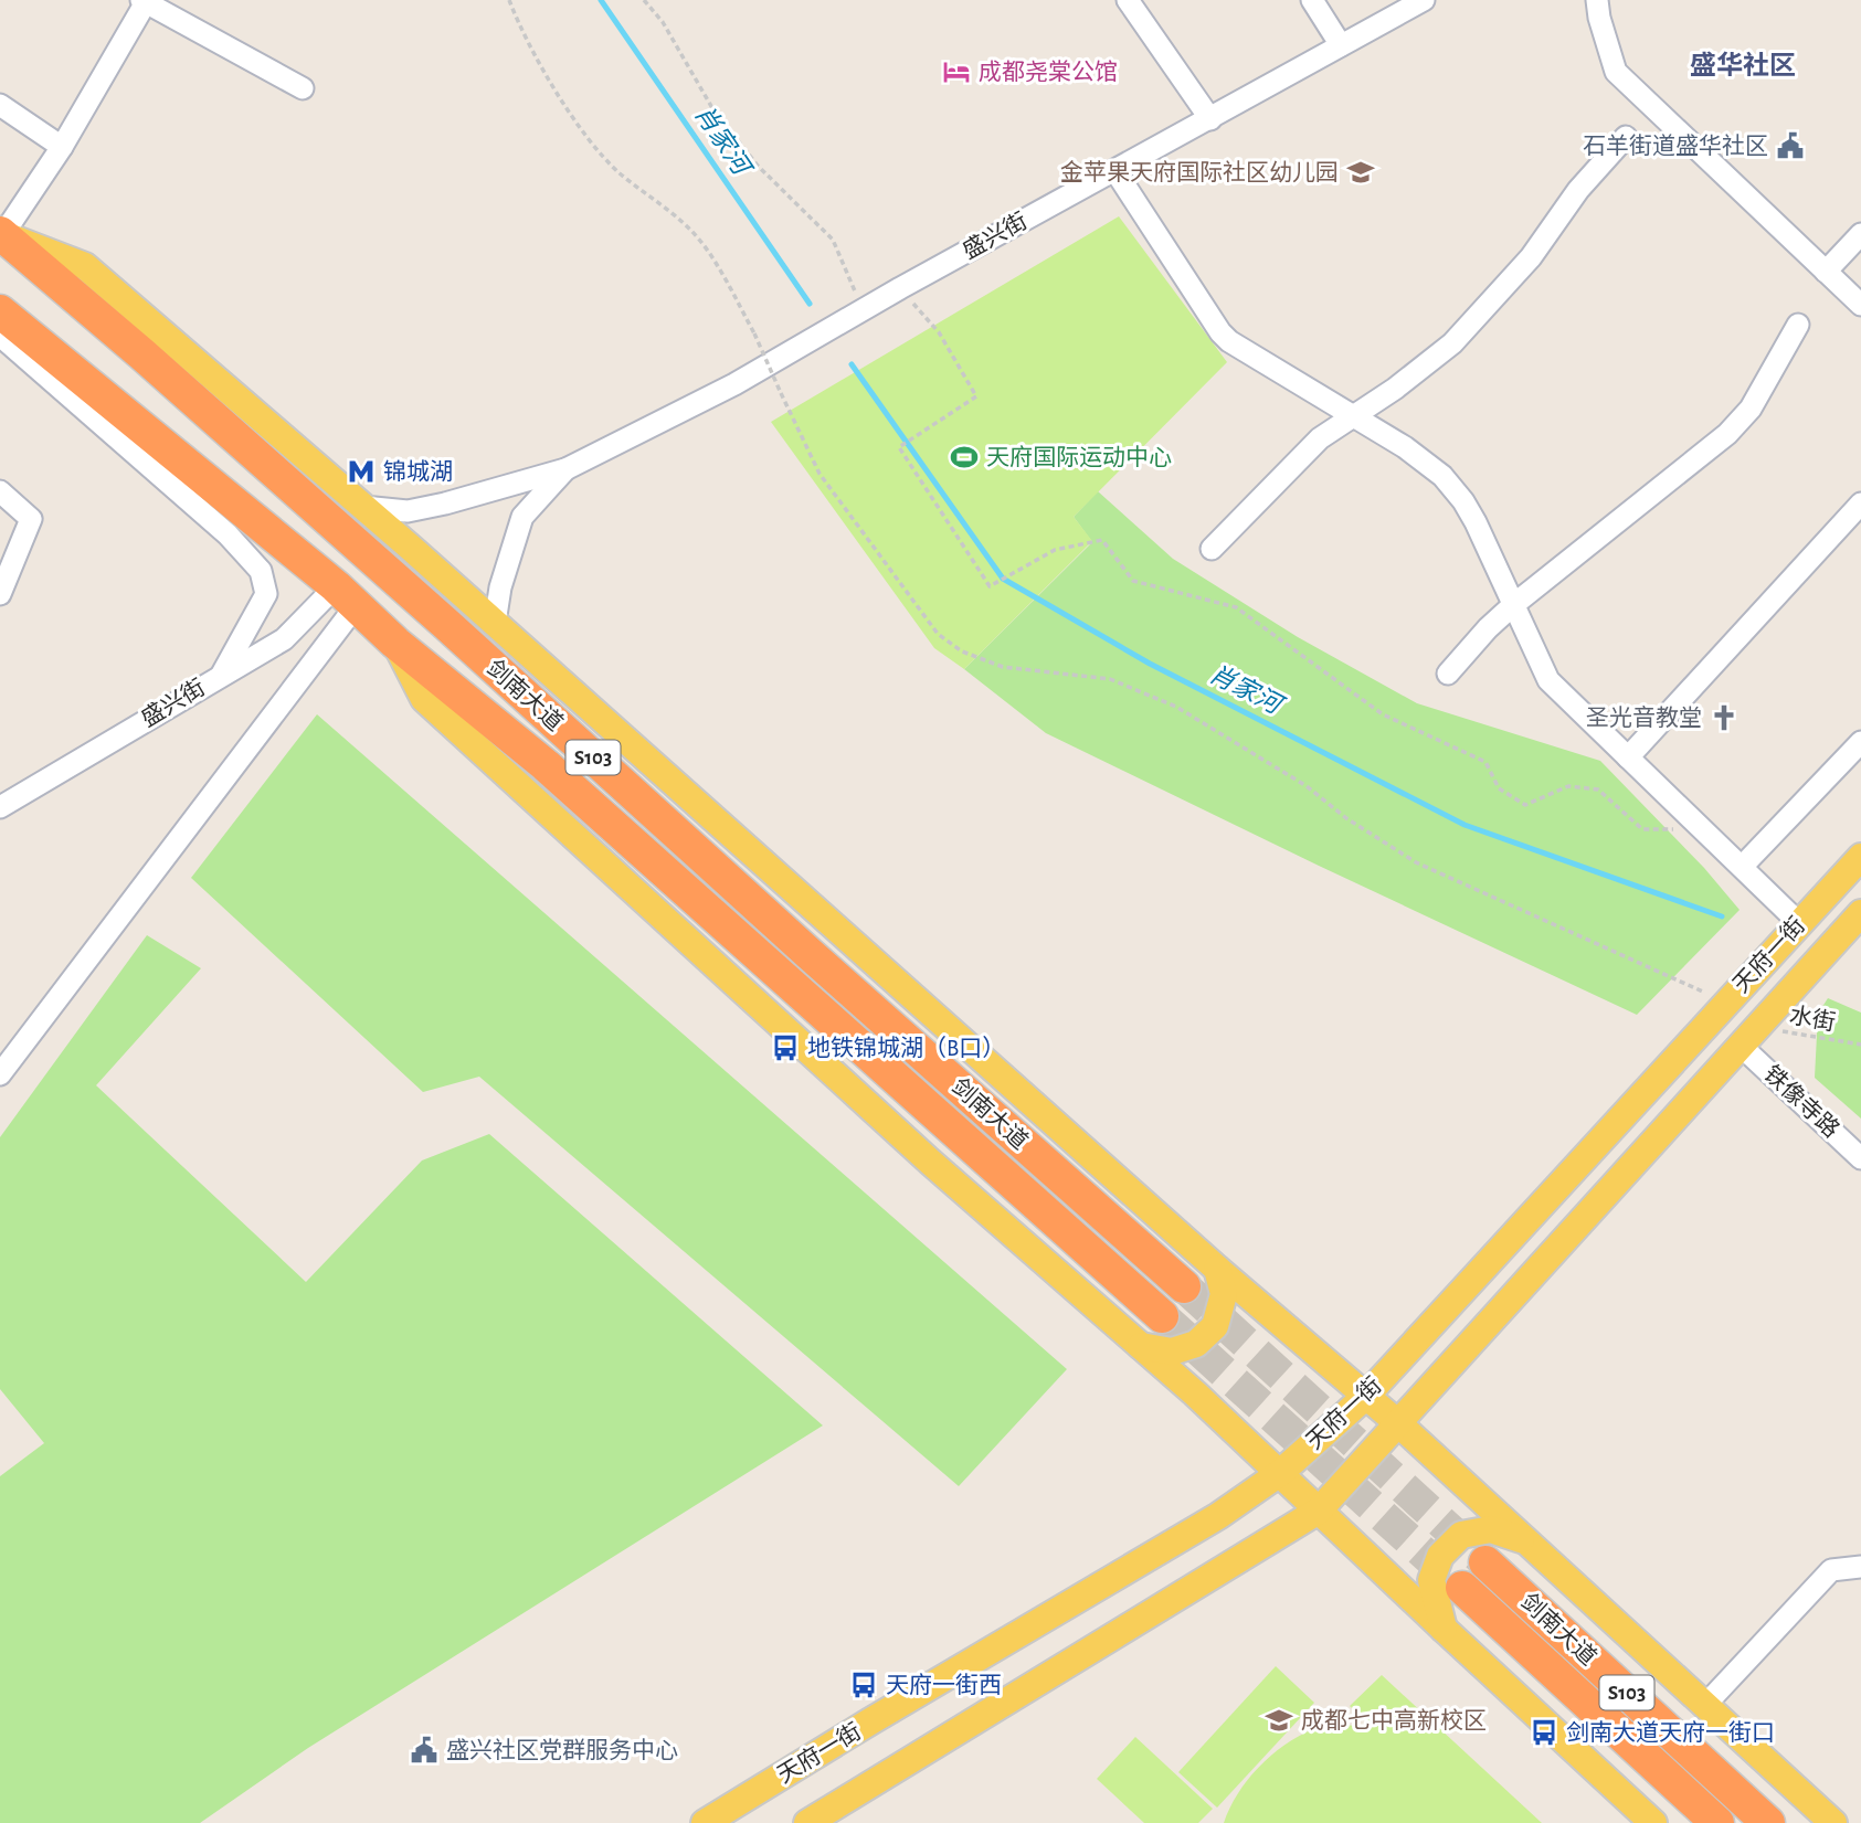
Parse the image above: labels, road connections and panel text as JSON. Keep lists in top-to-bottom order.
{
  "streets": {
    "highway": ["剑南大道", "S103"],
    "main road": ["天府一街"],
    "street": ["盛兴街", "铁像寺路"],
    "path": ["水街"]
  },
  "crossings": [
    ["盛兴街", "剑南大道"],
    ["天府一街", "水街"],
    ["天府一街", "铁像寺路"],
    ["水街", "铁像寺路"]
  ],
  "districts": ["盛华社区"],
  "water": ["肖家河"],
  "places": {
    "hotel": ["成都尧棠公馆"],
    "public building": ["石羊街道盛华社区", "盛兴社区党群服务中心"],
    "school or university": ["金苹果天府国际社区幼儿园", "成都七中高新校区"],
    "sports": ["天府国际运动中心"],
    "metro station": ["锦城湖"],
    "church": ["圣光音教堂"],
    "bus stop": ["地铁锦城湖（B口）", "天府一街西", "剑南大道天府一街口"]
  }
}
